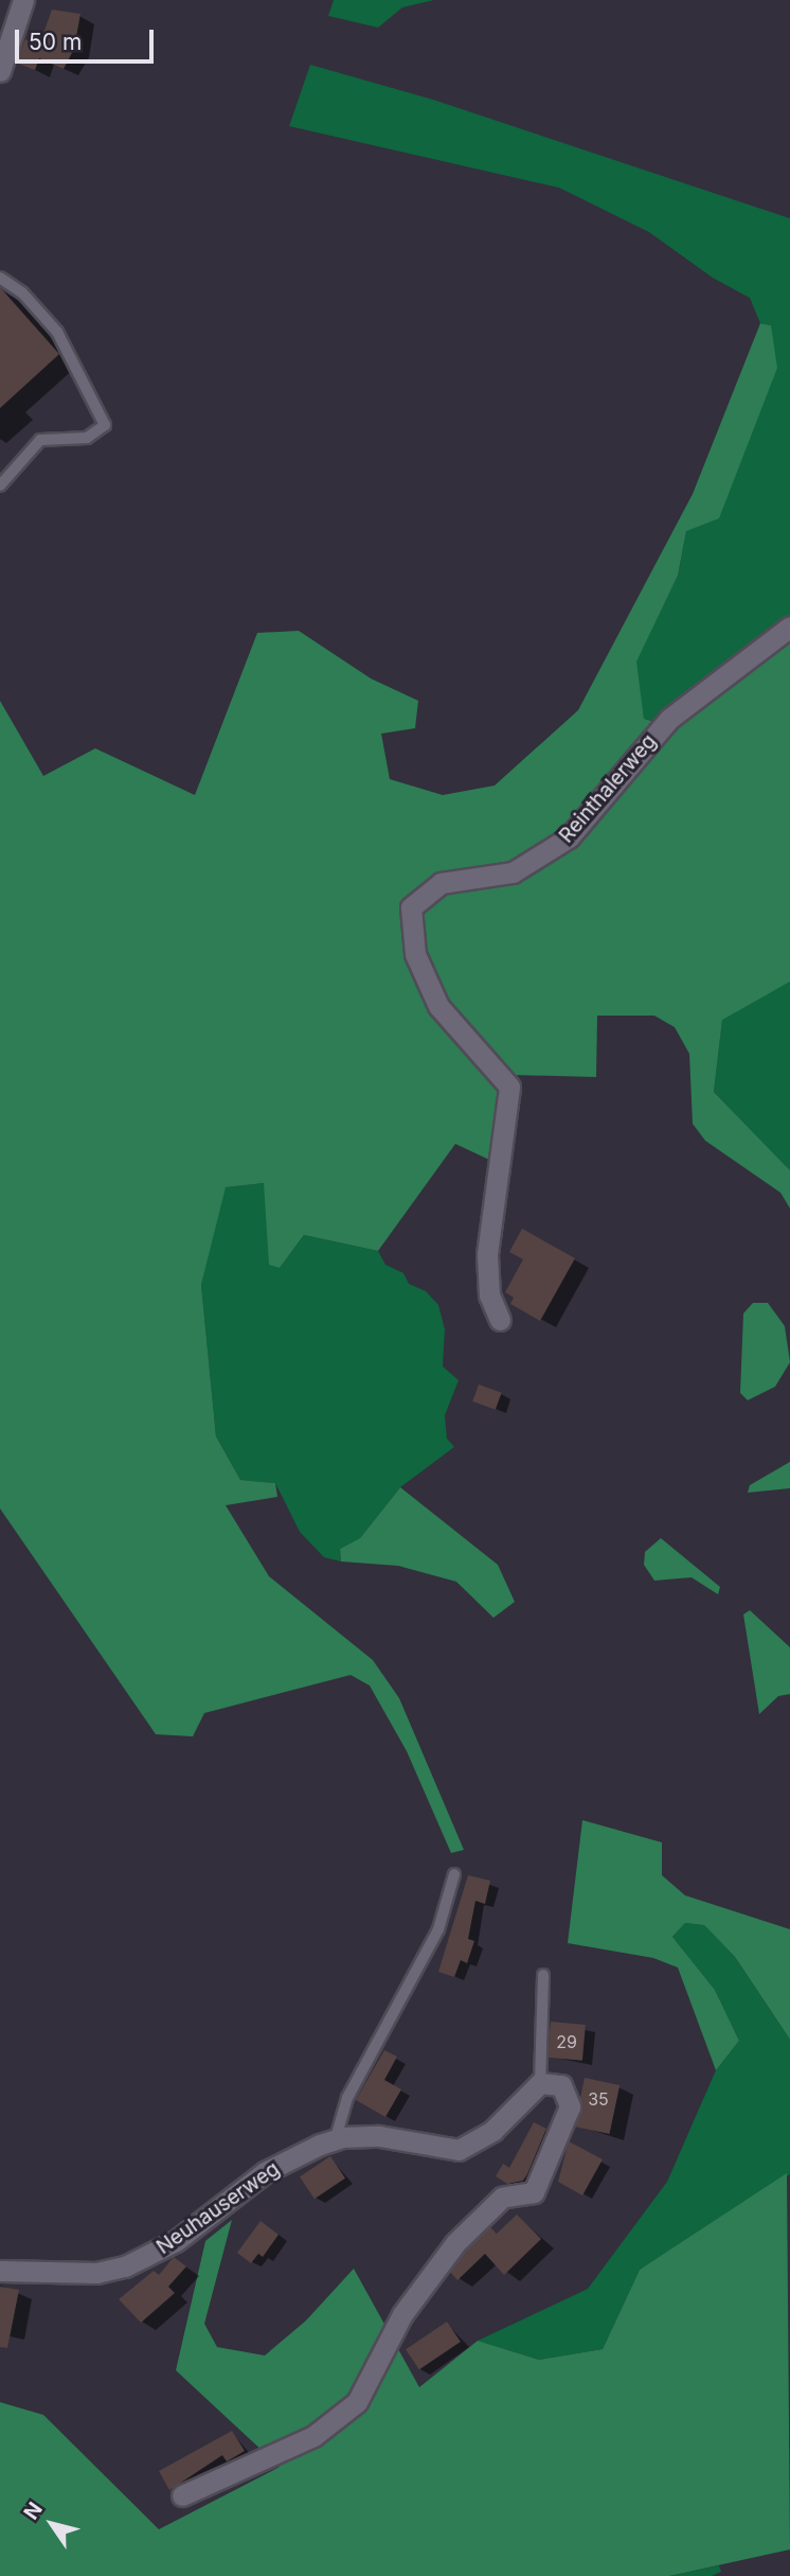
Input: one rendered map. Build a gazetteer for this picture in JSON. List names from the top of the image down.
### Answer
{
  "streets": {
    "street": ["Reinthalerweg", "Neuhauserweg"]
  },
  "house_numbers": ["29", "35"],
  "scale_bar": "50 m",
  "north": "top left"
}
